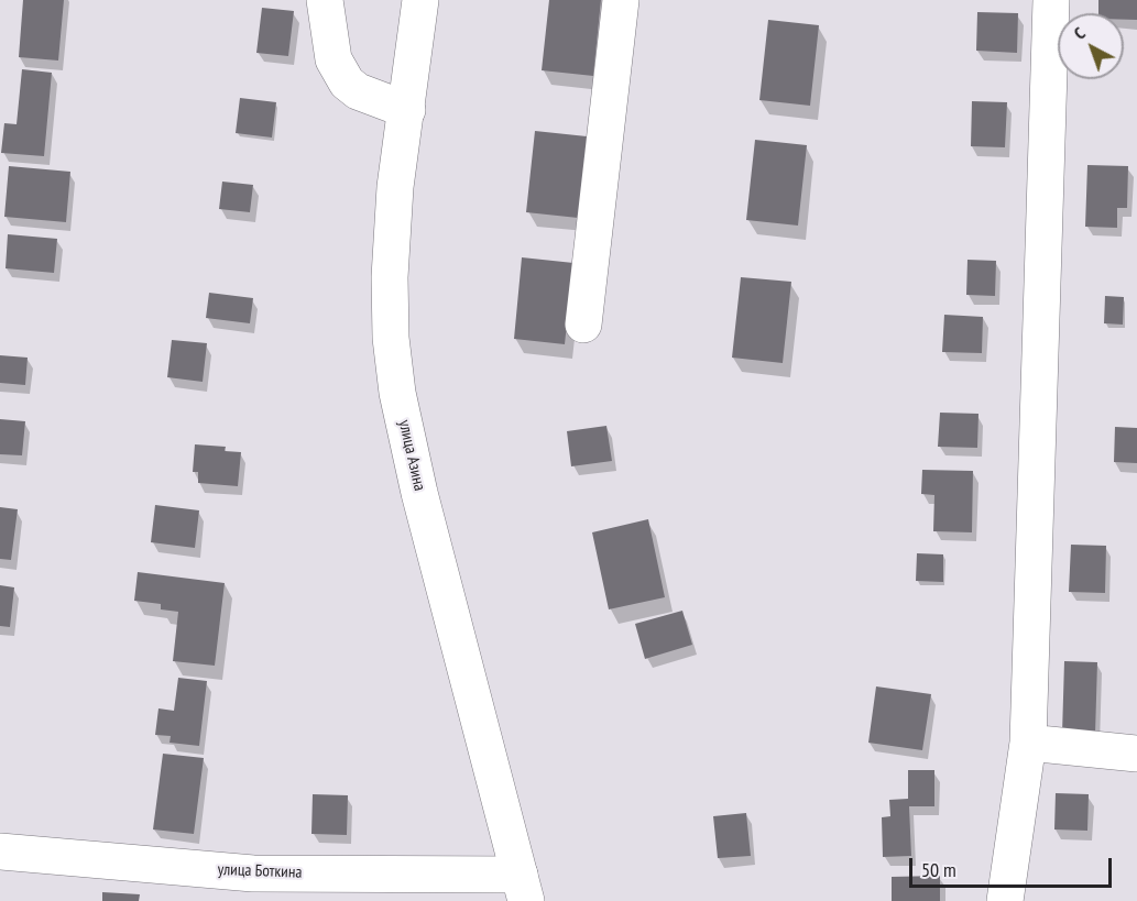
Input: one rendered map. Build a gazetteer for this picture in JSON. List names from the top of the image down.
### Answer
{
  "streets": {
    "street": ["улица Азина", "улица Боткина"]
  },
  "crossings": [
    ["улица Азина", "улица Боткина"]
  ],
  "scale_bar": "50 m",
  "north": "top left"
}
